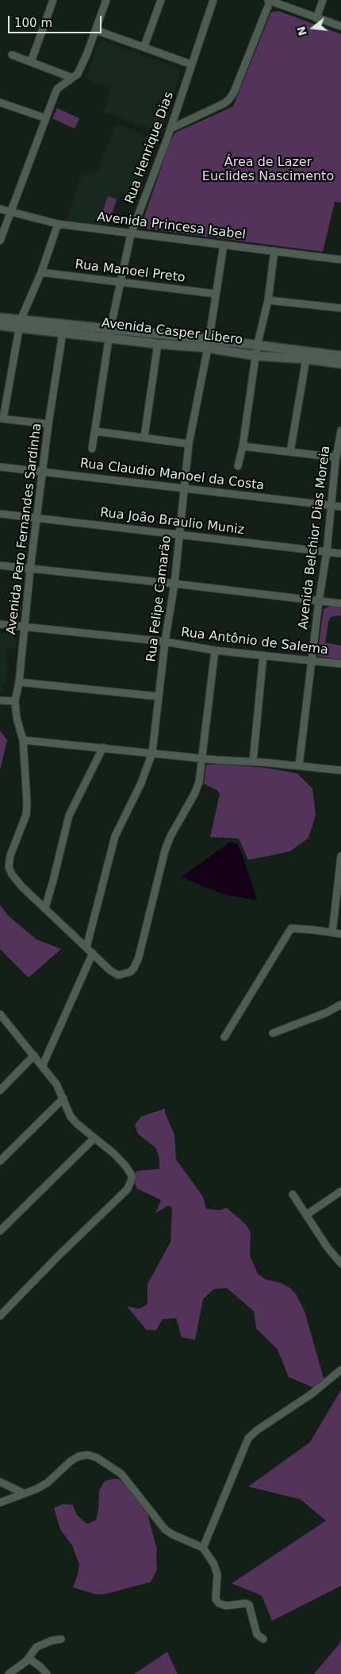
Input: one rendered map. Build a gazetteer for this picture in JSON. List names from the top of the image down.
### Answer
{
  "streets": {
    "street": [
      "Rua Henrique Dias",
      "Avenida Princesa Isabel",
      "Rua Manoel Preto",
      "Avenida Casper Libero",
      "Rua Claudio Manoel da Costa",
      "Rua João Braulio Muniz",
      "Avenida Pero Fernandes Sardinha",
      "Avenida Belchior Dias Moreia",
      "Rua Felipe Camarão",
      "Rua Antônio de Salema"
    ]
  },
  "crossings": [
    ["Rua Henrique Dias", "Avenida Princesa Isabel"],
    ["Rua Henrique Dias", "Rua Manoel Preto"],
    ["Rua Henrique Dias", "Avenida Casper Libero"],
    ["Avenida Princesa Isabel", "Rua Felipe Camarão"],
    ["Rua Manoel Preto", "Rua Felipe Camarão"],
    ["Avenida Casper Libero", "Avenida Pero Fernandes Sardinha"],
    ["Avenida Casper Libero", "Rua Felipe Camarão"],
    ["Rua Claudio Manoel da Costa", "Avenida Pero Fernandes Sardinha"],
    ["Rua Claudio Manoel da Costa", "Avenida Belchior Dias Moreia"],
    ["Rua Claudio Manoel da Costa", "Rua Felipe Camarão"],
    ["Rua João Braulio Muniz", "Avenida Pero Fernandes Sardinha"],
    ["Rua João Braulio Muniz", "Avenida Belchior Dias Moreia"],
    ["Rua João Braulio Muniz", "Rua Felipe Camarão"],
    ["Avenida Pero Fernandes Sardinha", "Rua Antônio de Salema"],
    ["Avenida Belchior Dias Moreia", "Rua Antônio de Salema"],
    ["Rua Felipe Camarão", "Rua Antônio de Salema"]
  ],
  "parks": ["Área de Lazer Euclides Nascimento"],
  "scale_bar": "100 m",
  "north": "left"
}
